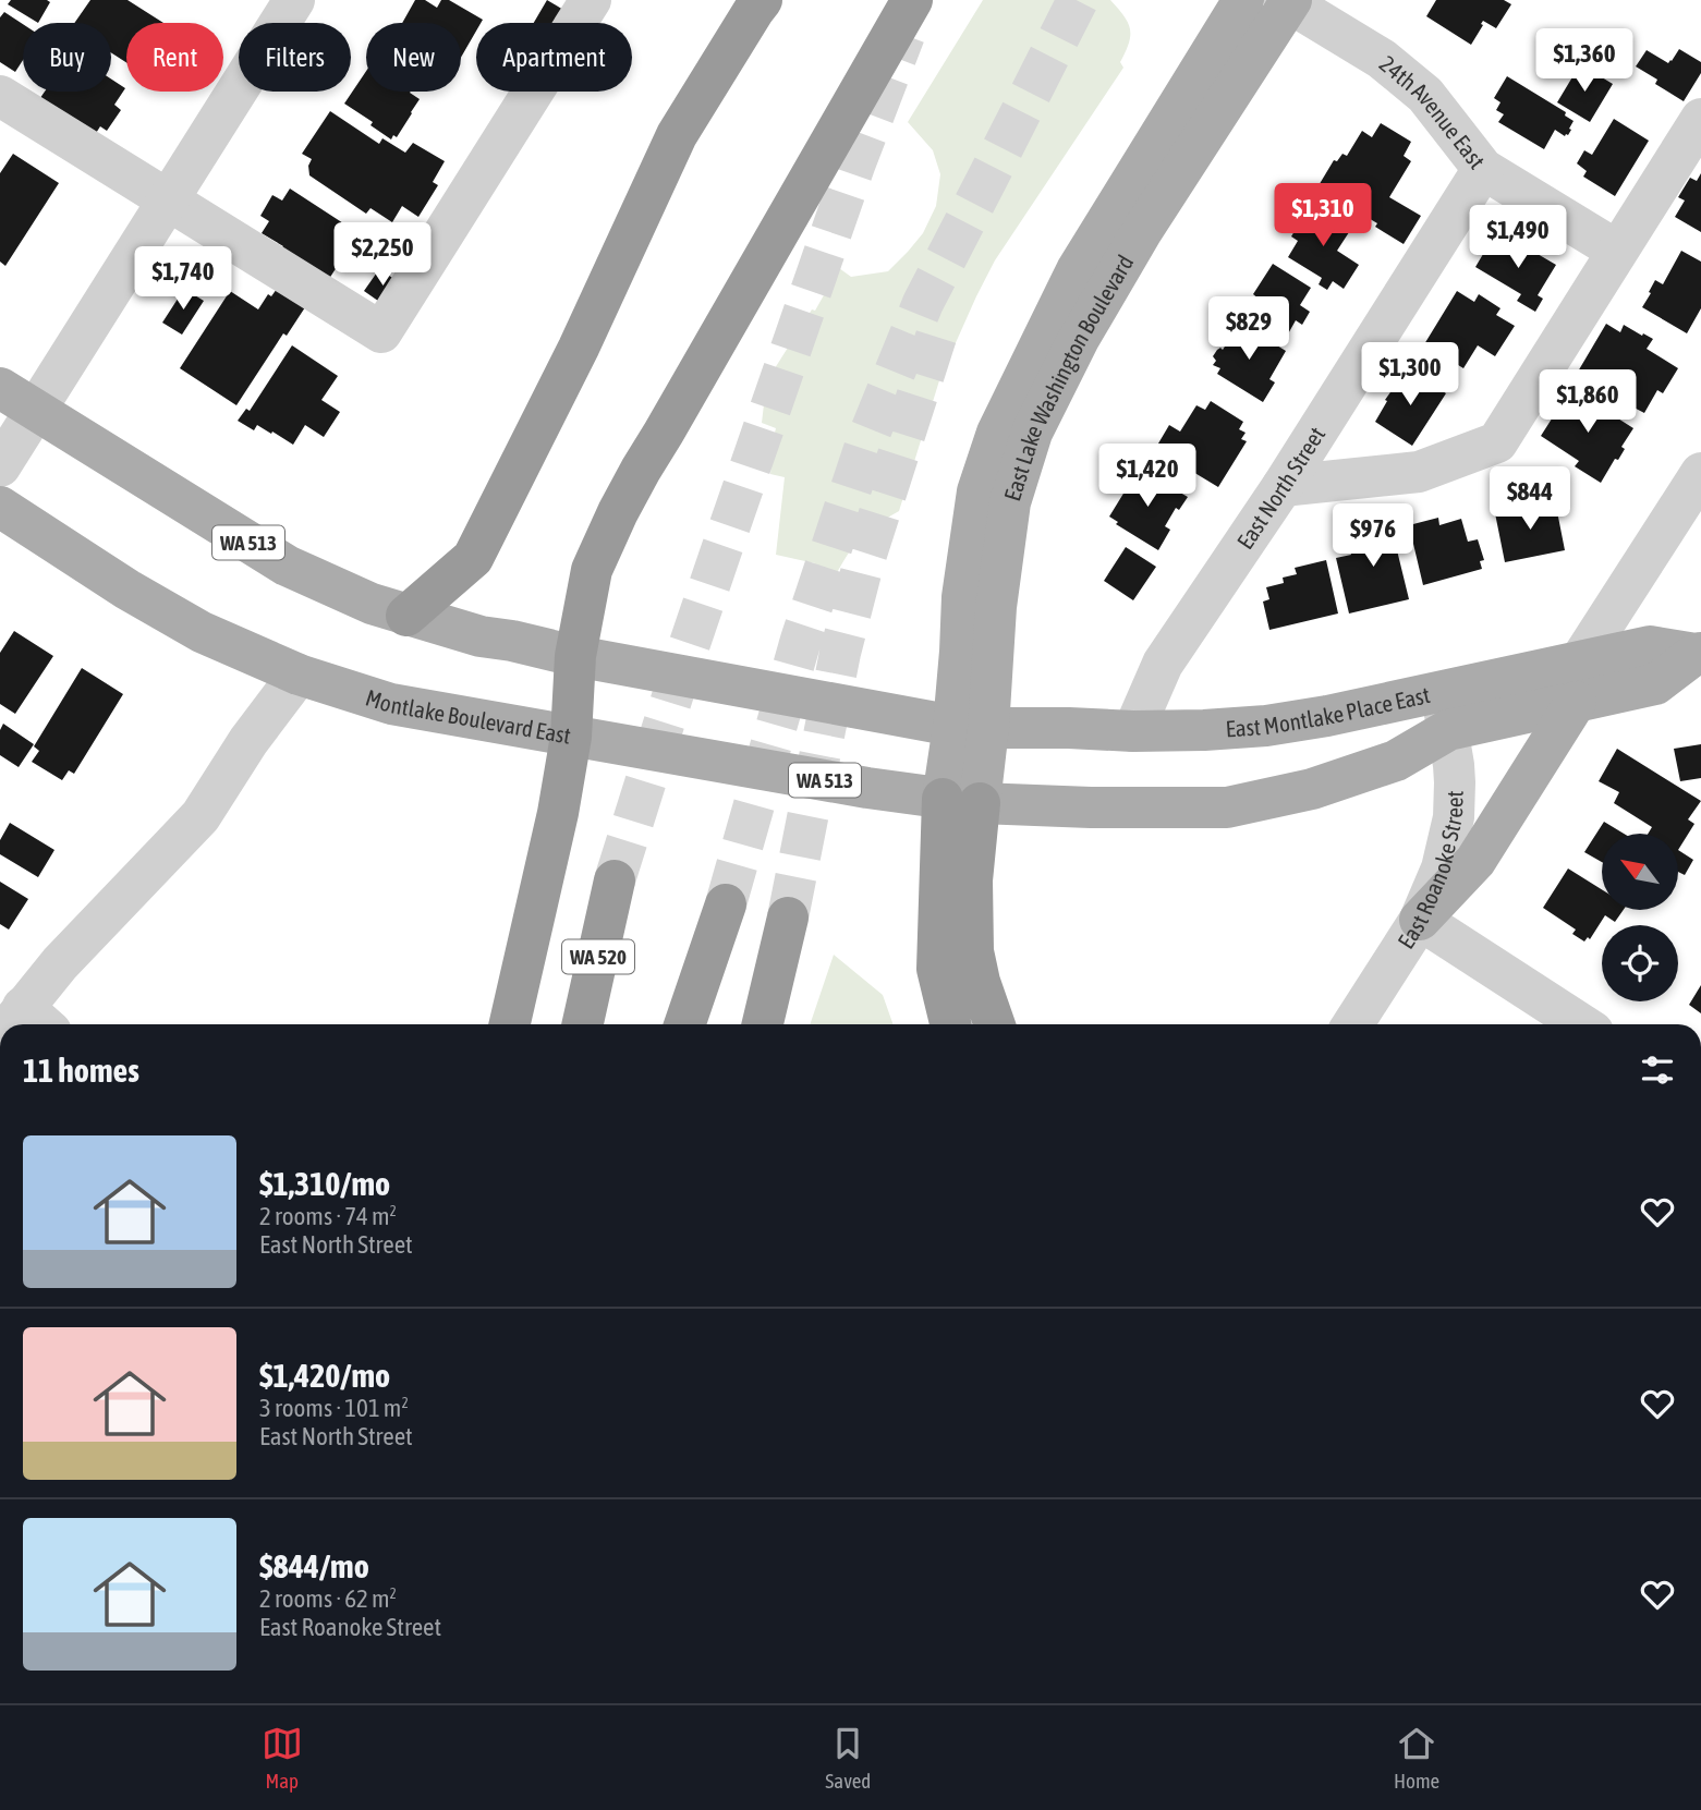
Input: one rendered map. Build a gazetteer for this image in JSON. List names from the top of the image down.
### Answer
{
  "streets": {
    "highway": ["WA 520"],
    "main road": [
      "East Lake Washington Boulevard",
      "WA 513",
      "East Montlake Place East",
      "Montlake Boulevard East"
    ],
    "street": ["24th Avenue East", "East North Street", "East Roanoke Street"]
  },
  "crossings": [
    ["24th Avenue East", "East Lake Washington Boulevard"],
    ["24th Avenue East", "East North Street"],
    ["East Lake Washington Boulevard", "WA 513"],
    ["East Lake Washington Boulevard", "East Montlake Place East"],
    ["East Lake Washington Boulevard", "Montlake Boulevard East"],
    ["East North Street", "East Montlake Place East"],
    ["WA 513", "East Montlake Place East"],
    ["East Montlake Place East", "Montlake Boulevard East"],
    ["East Montlake Place East", "East Roanoke Street"]
  ],
  "north": "top left",
  "page": {
    "chip": [
      "Buy",
      "Rent",
      "Filters",
      "New",
      "Apartment"
    ],
    "price": [
      "$1,360",
      "$1,310",
      "$1,490",
      "$2,250",
      "$1,740",
      "$829",
      "$1,300",
      "$1,860",
      "$1,420",
      "$844",
      "$976"
    ],
    "heading": "11 homes",
    "list": [
      {
        "name": "$1,310/mo",
        "note": "2 rooms · 74 m² · East North Street"
      },
      {
        "name": "$1,420/mo",
        "note": "3 rooms · 101 m² · East North Street"
      },
      {
        "name": "$844/mo",
        "note": "2 rooms · 62 m² · East Roanoke Street"
      }
    ],
    "tabs": ["Map", "Saved", "Home"]
  }
}
